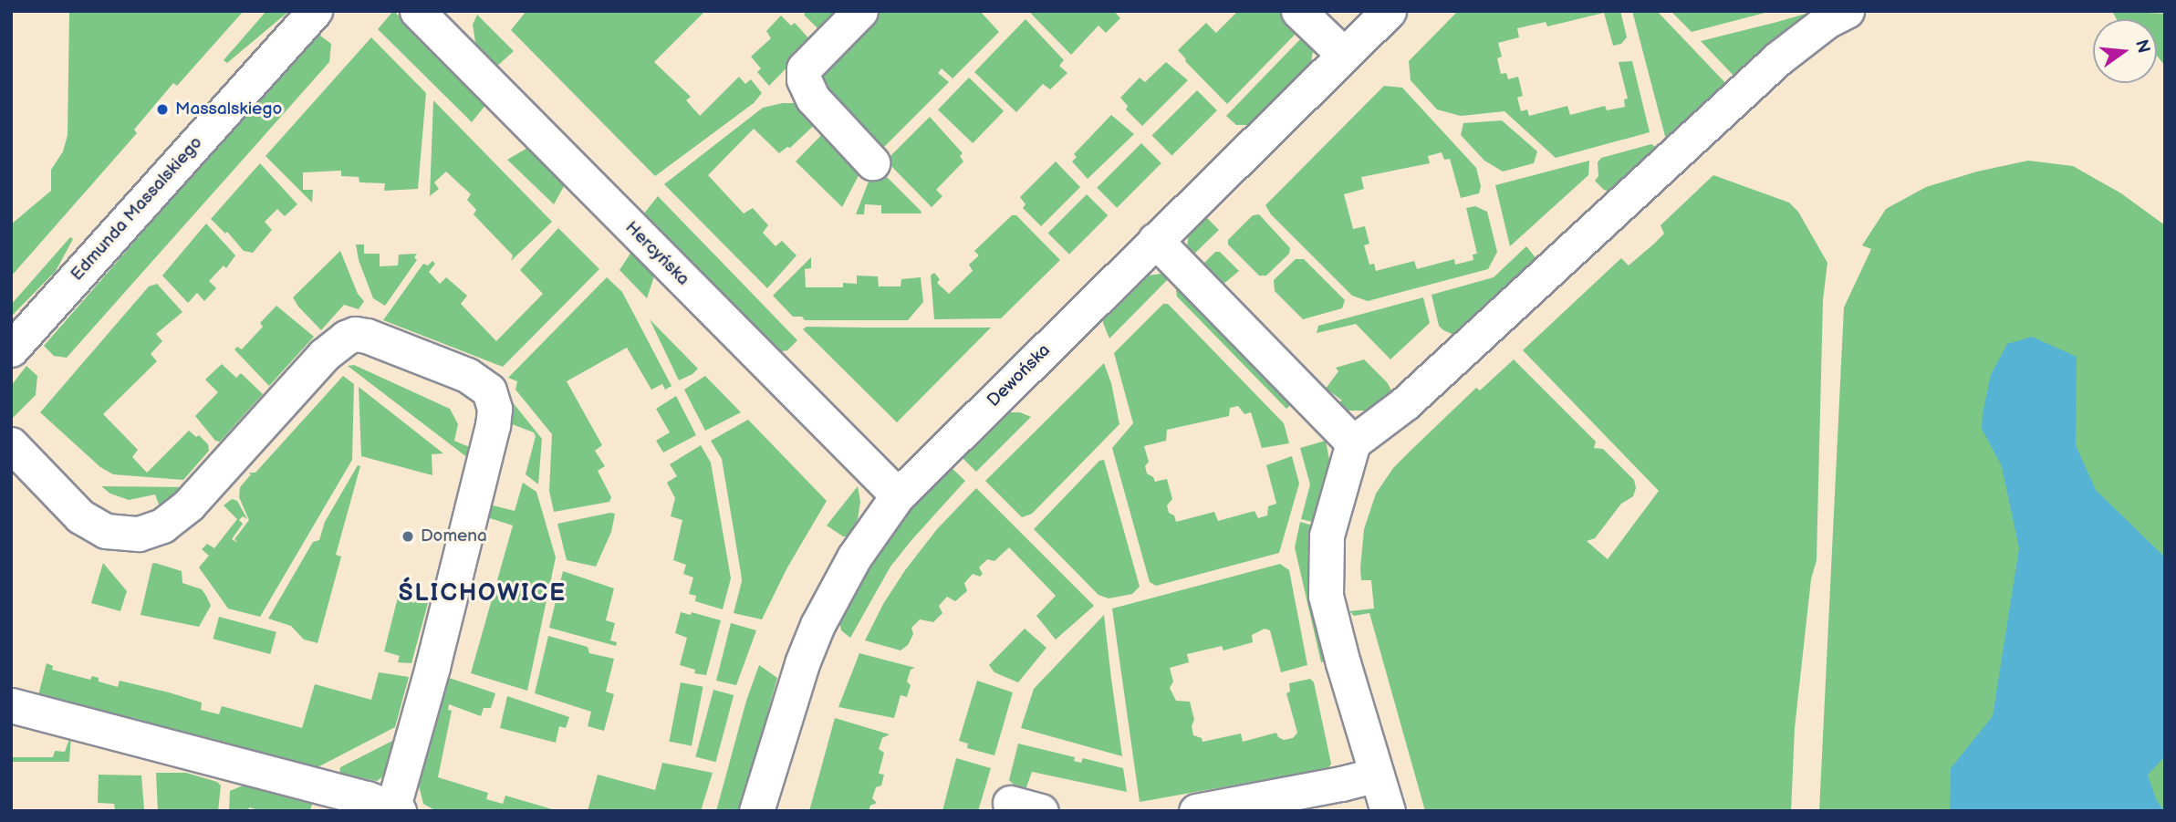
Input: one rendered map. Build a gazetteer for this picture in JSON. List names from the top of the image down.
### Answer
{
  "streets": {
    "street": ["Edmunda Massalskiego", "Hercyńska", "Dewońska"]
  },
  "crossings": [
    ["Hercyńska", "Dewońska"]
  ],
  "districts": ["ŚLICHOWICE"],
  "places": ["Massalskiego", "Domena"],
  "north": "right"
}
